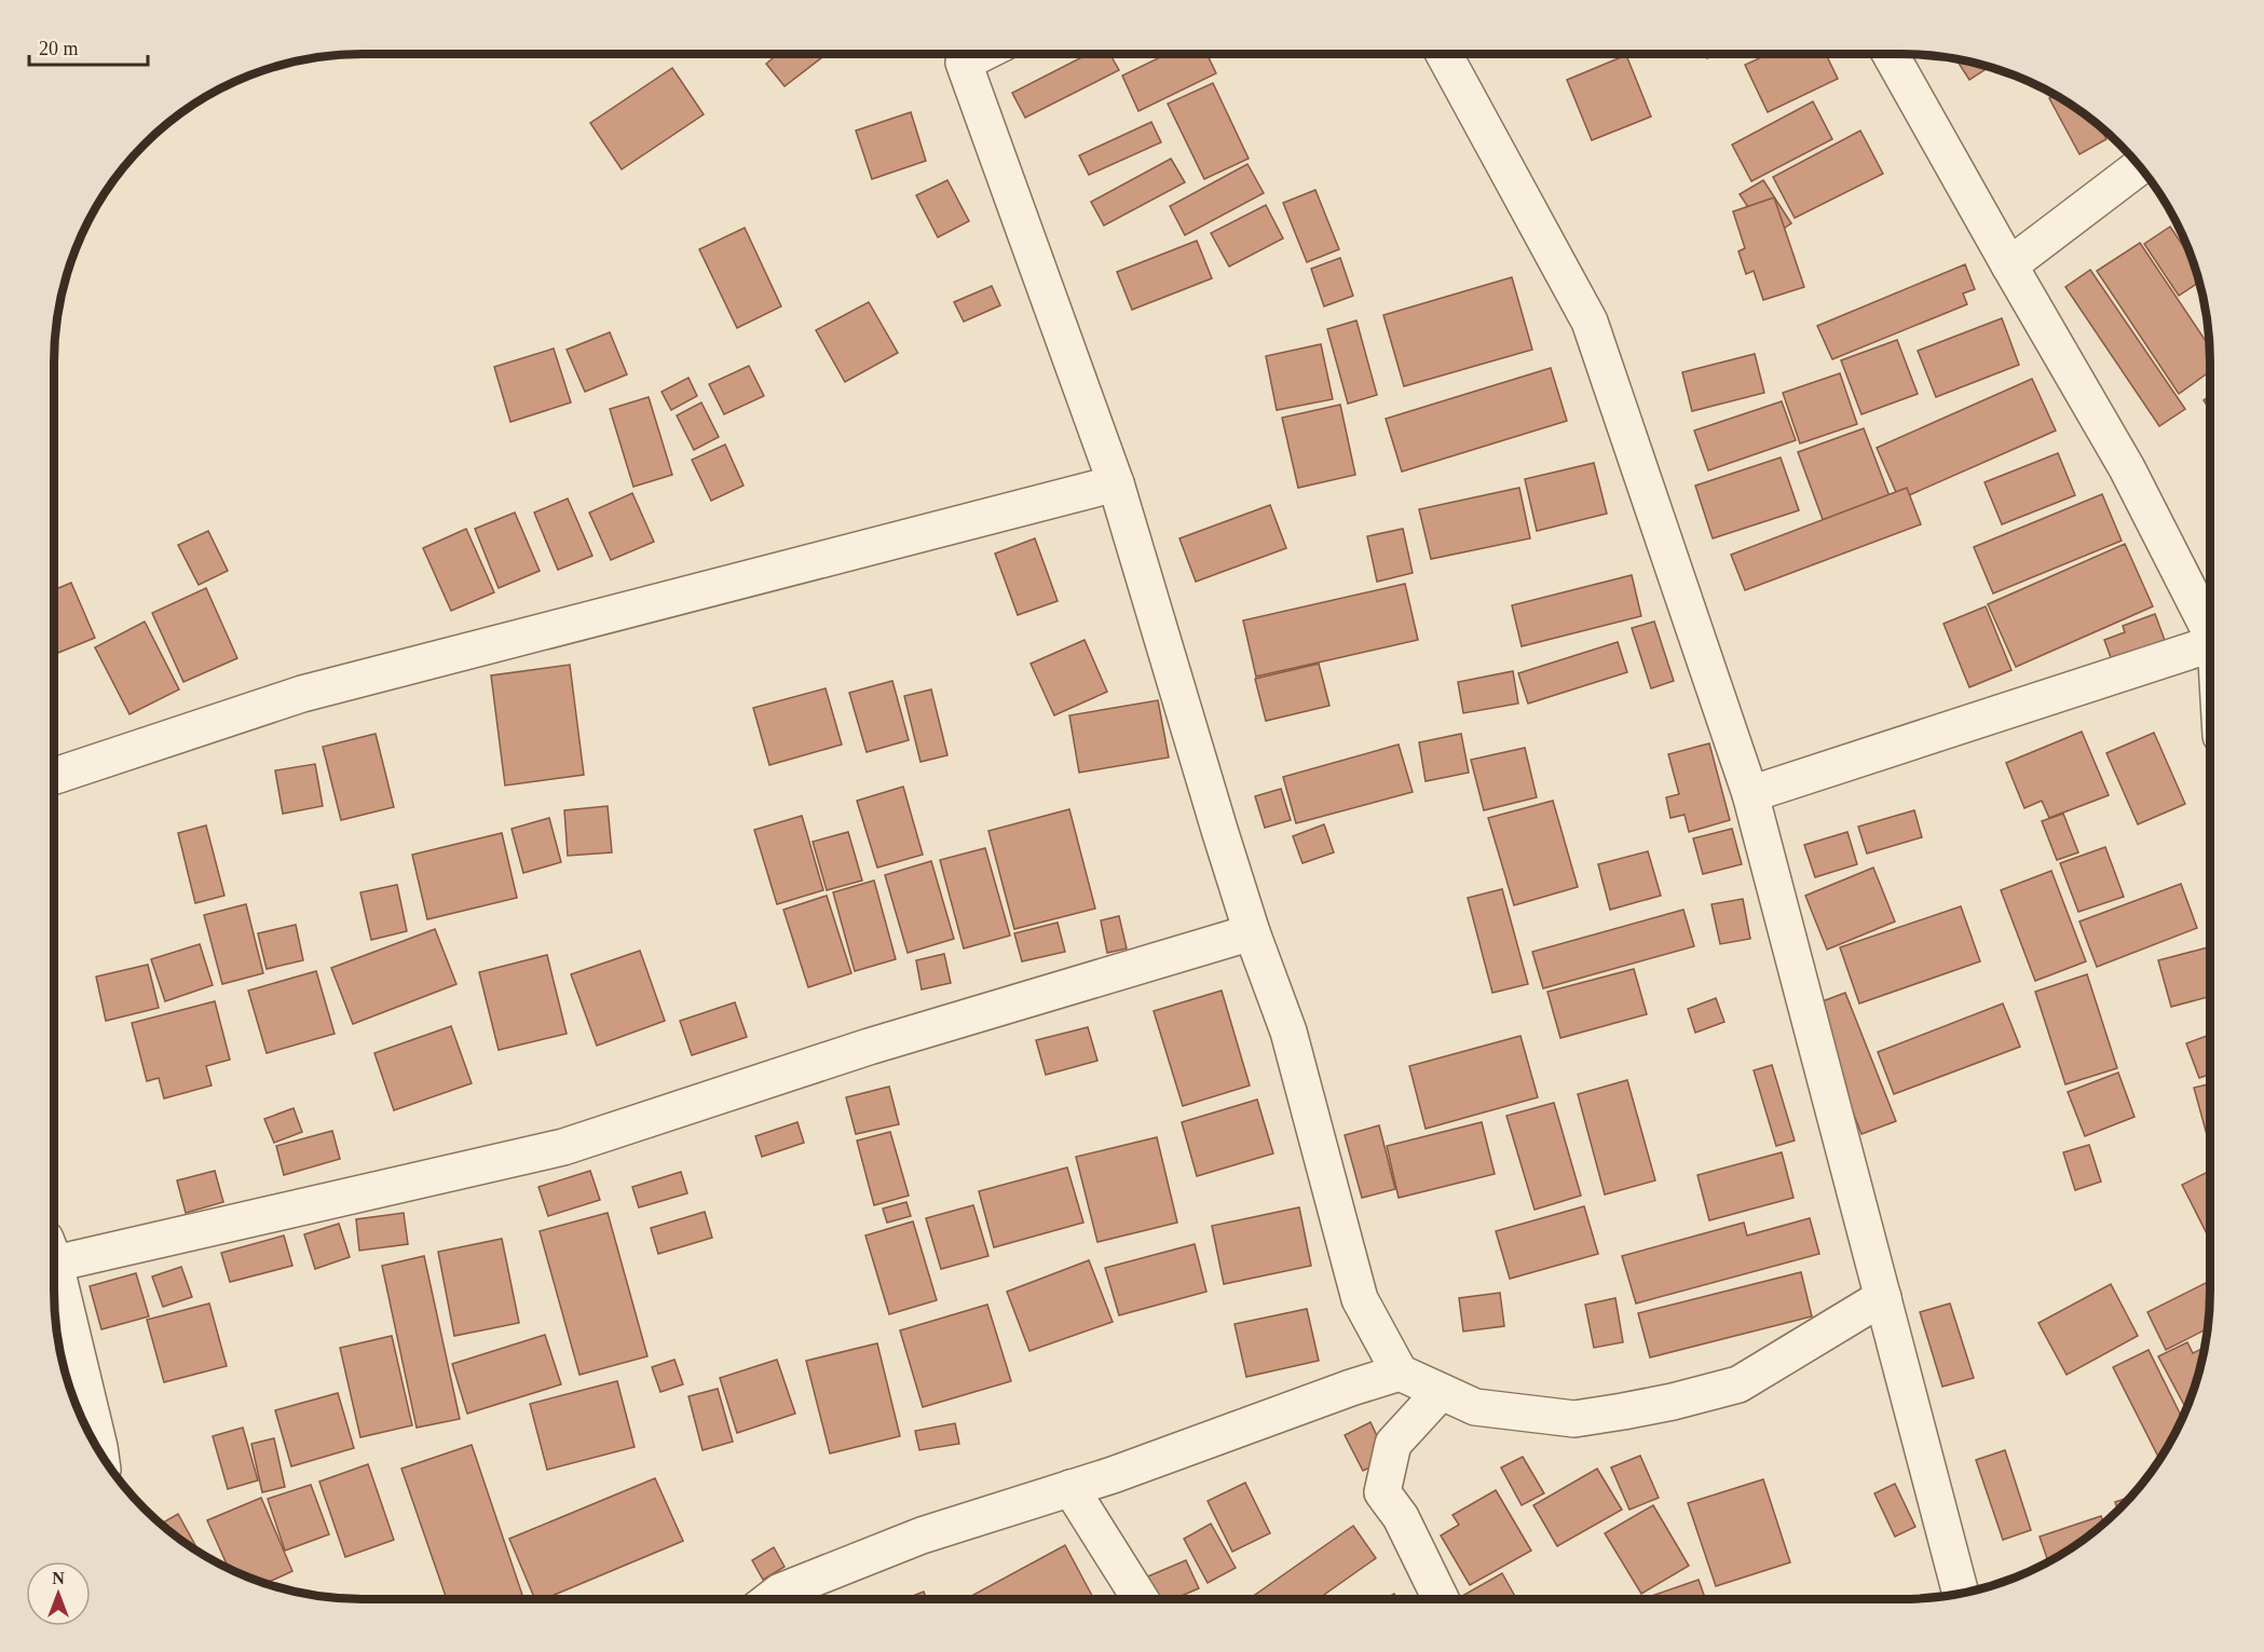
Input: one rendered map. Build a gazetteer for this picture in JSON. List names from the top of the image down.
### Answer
{
  "scale_bar": "20 m",
  "north": "top"
}
